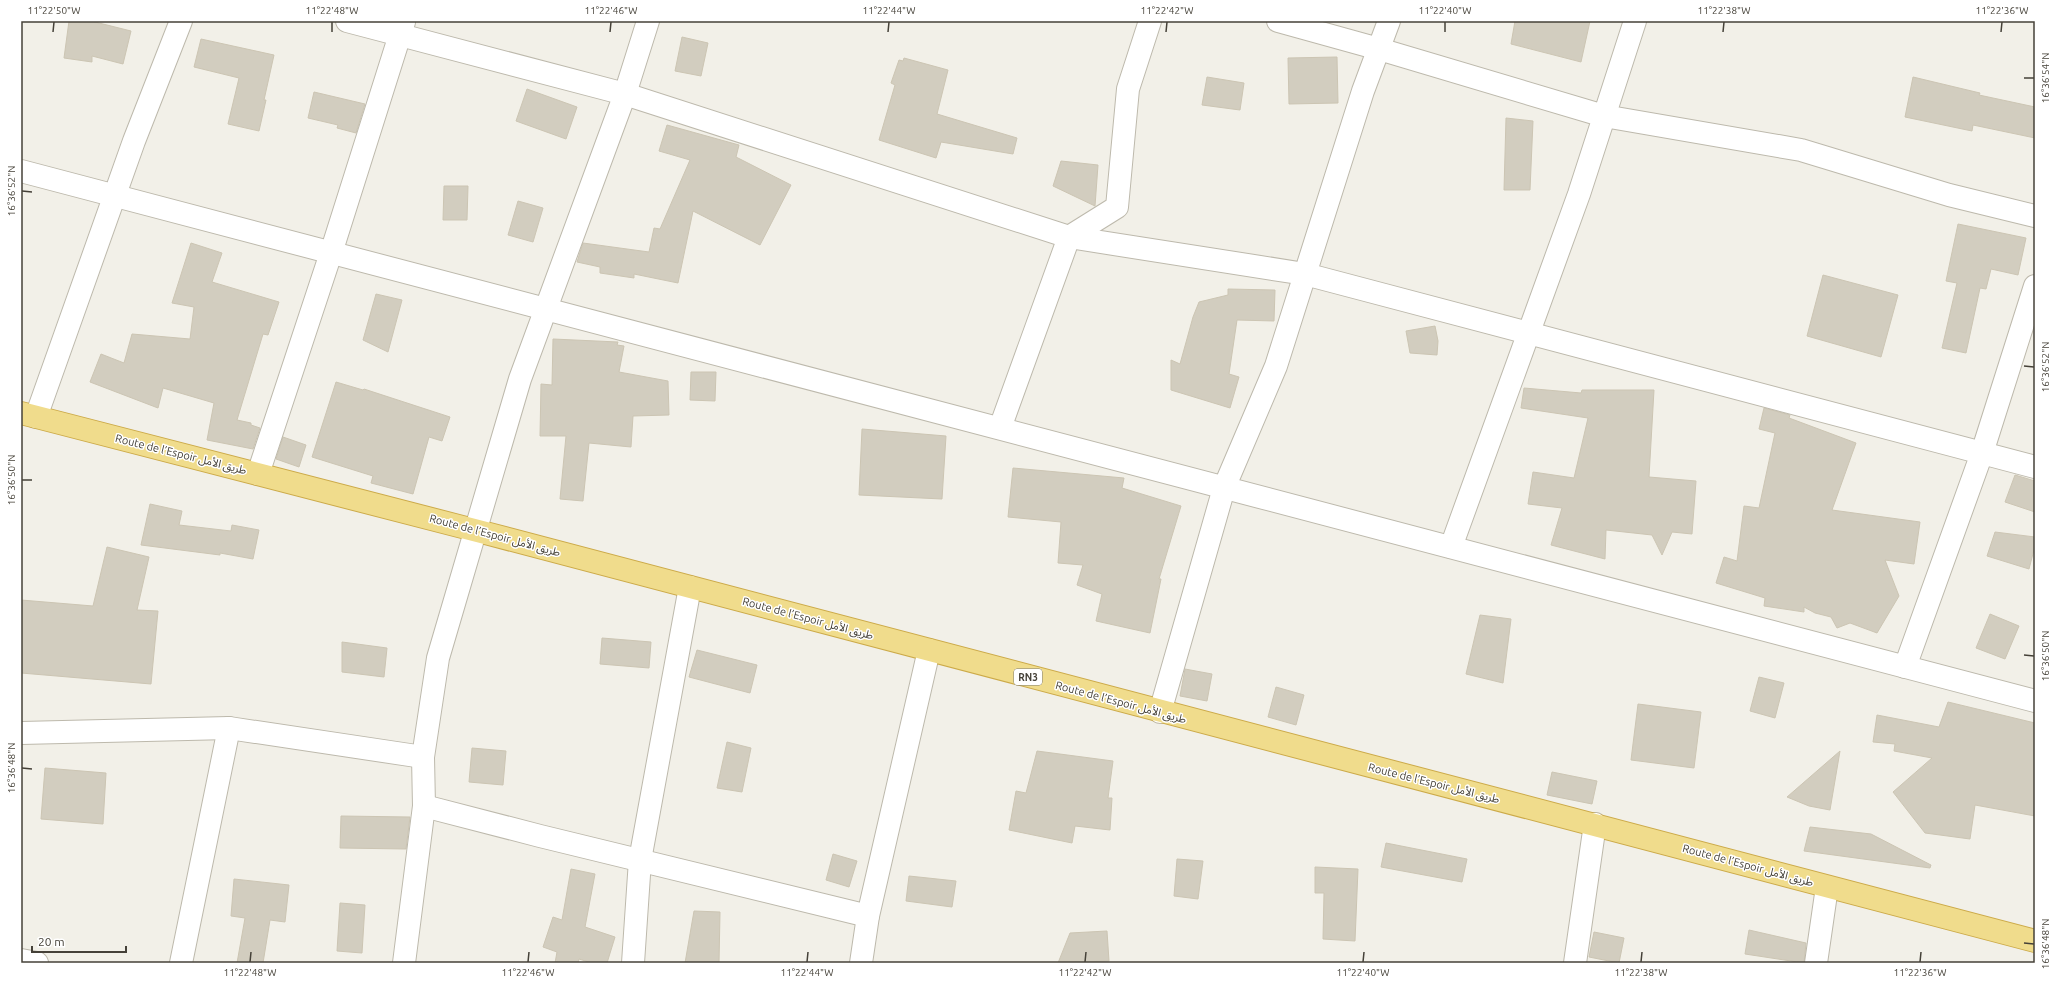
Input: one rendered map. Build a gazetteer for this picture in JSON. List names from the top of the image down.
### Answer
{
  "streets": {
    "highway": ["Route de l’Espoir طريق الأمل", "RN3"]
  },
  "scale_bar": "20 m",
  "coordinates": [
    "11°22'50\"W",
    "11°22'48\"W",
    "11°22'46\"W",
    "11°22'44\"W",
    "11°22'42\"W",
    "11°22'40\"W",
    "11°22'38\"W",
    "11°22'36\"W",
    "16°36'54\"N",
    "16°36'52\"N",
    "16°36'50\"N",
    "16°36'48\"N"
  ]
}
